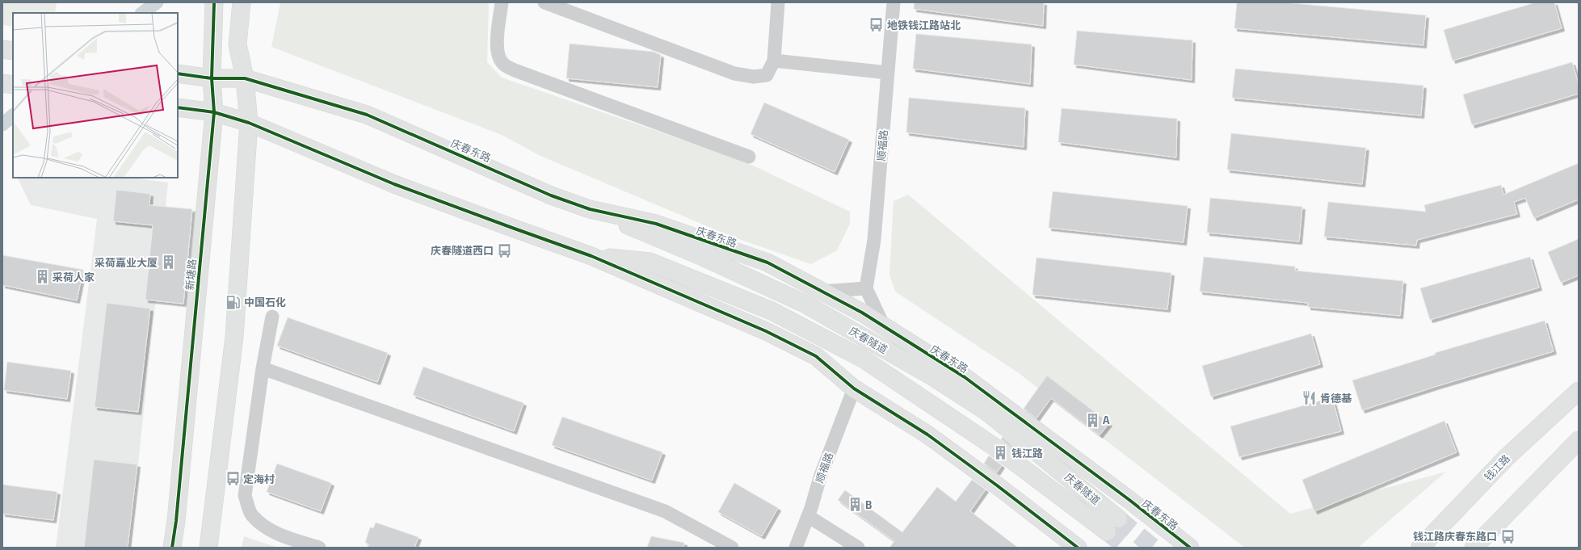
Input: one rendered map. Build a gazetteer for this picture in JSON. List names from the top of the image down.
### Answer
{
  "streets": {
    "main road": [
      "庆春东路",
      "新塘路",
      "庆春隧道",
      "钱江路"
    ],
    "street": ["顺福路"]
  },
  "crossings": [
    ["庆春东路", "新塘路"],
    ["庆春东路", "庆春隧道"]
  ],
  "places": {
    "bus stop": [
      "地铁钱江路站北",
      "庆春隧道西口",
      "定海村",
      "钱江路庆春东路口"
    ],
    "building": [
      "采荷嘉业大厦",
      "采荷人家",
      "A",
      "钱江路",
      "B"
    ],
    "fuel station": ["中国石化"],
    "restaurant": ["肯德基"]
  }
}
